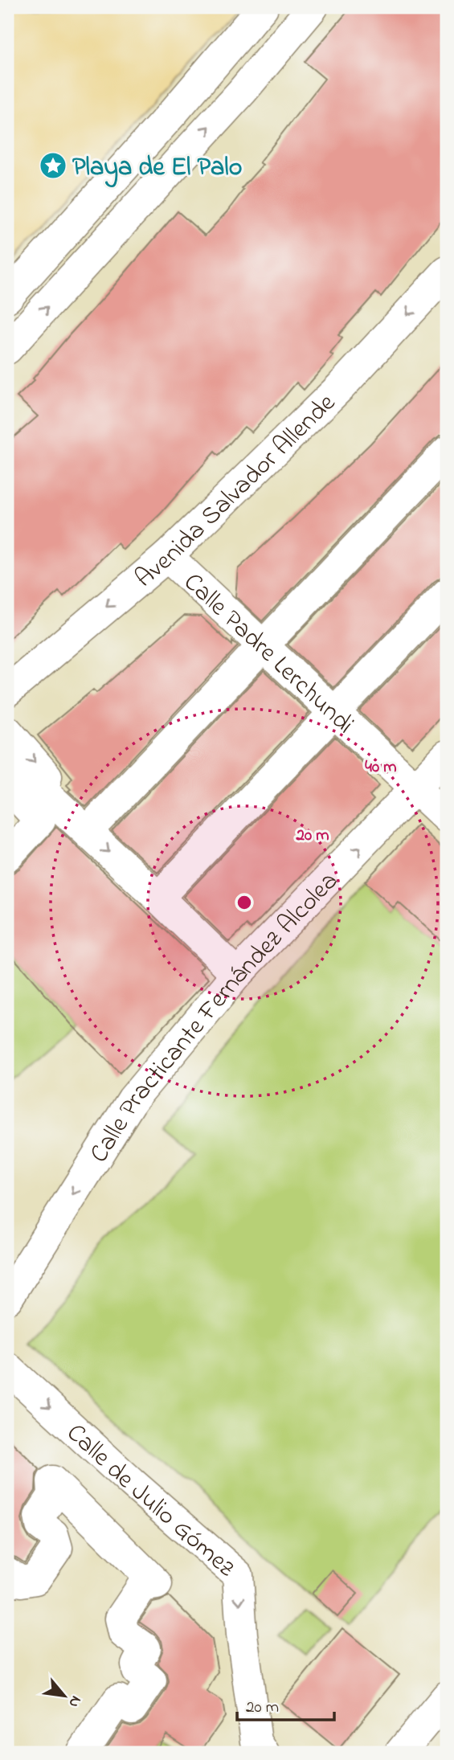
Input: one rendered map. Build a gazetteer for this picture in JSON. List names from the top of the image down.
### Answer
{
  "streets": {
    "street": [
      "Avenida Salvador Allende",
      "Calle Padre Lerchundi",
      "Calle Practicante Fernández Alcolea",
      "Calle de Julio Gómez"
    ]
  },
  "crossings": [
    ["Avenida Salvador Allende", "Calle Padre Lerchundi"],
    ["Calle Padre Lerchundi", "Calle Practicante Fernández Alcolea"]
  ],
  "one_way": ["Calle de Julio Gómez"],
  "places": {
    "place": ["Playa de El Palo"]
  },
  "scale_bar": "20 m",
  "north": "bottom right",
  "rings": ["40 m", "20 m"]
}
